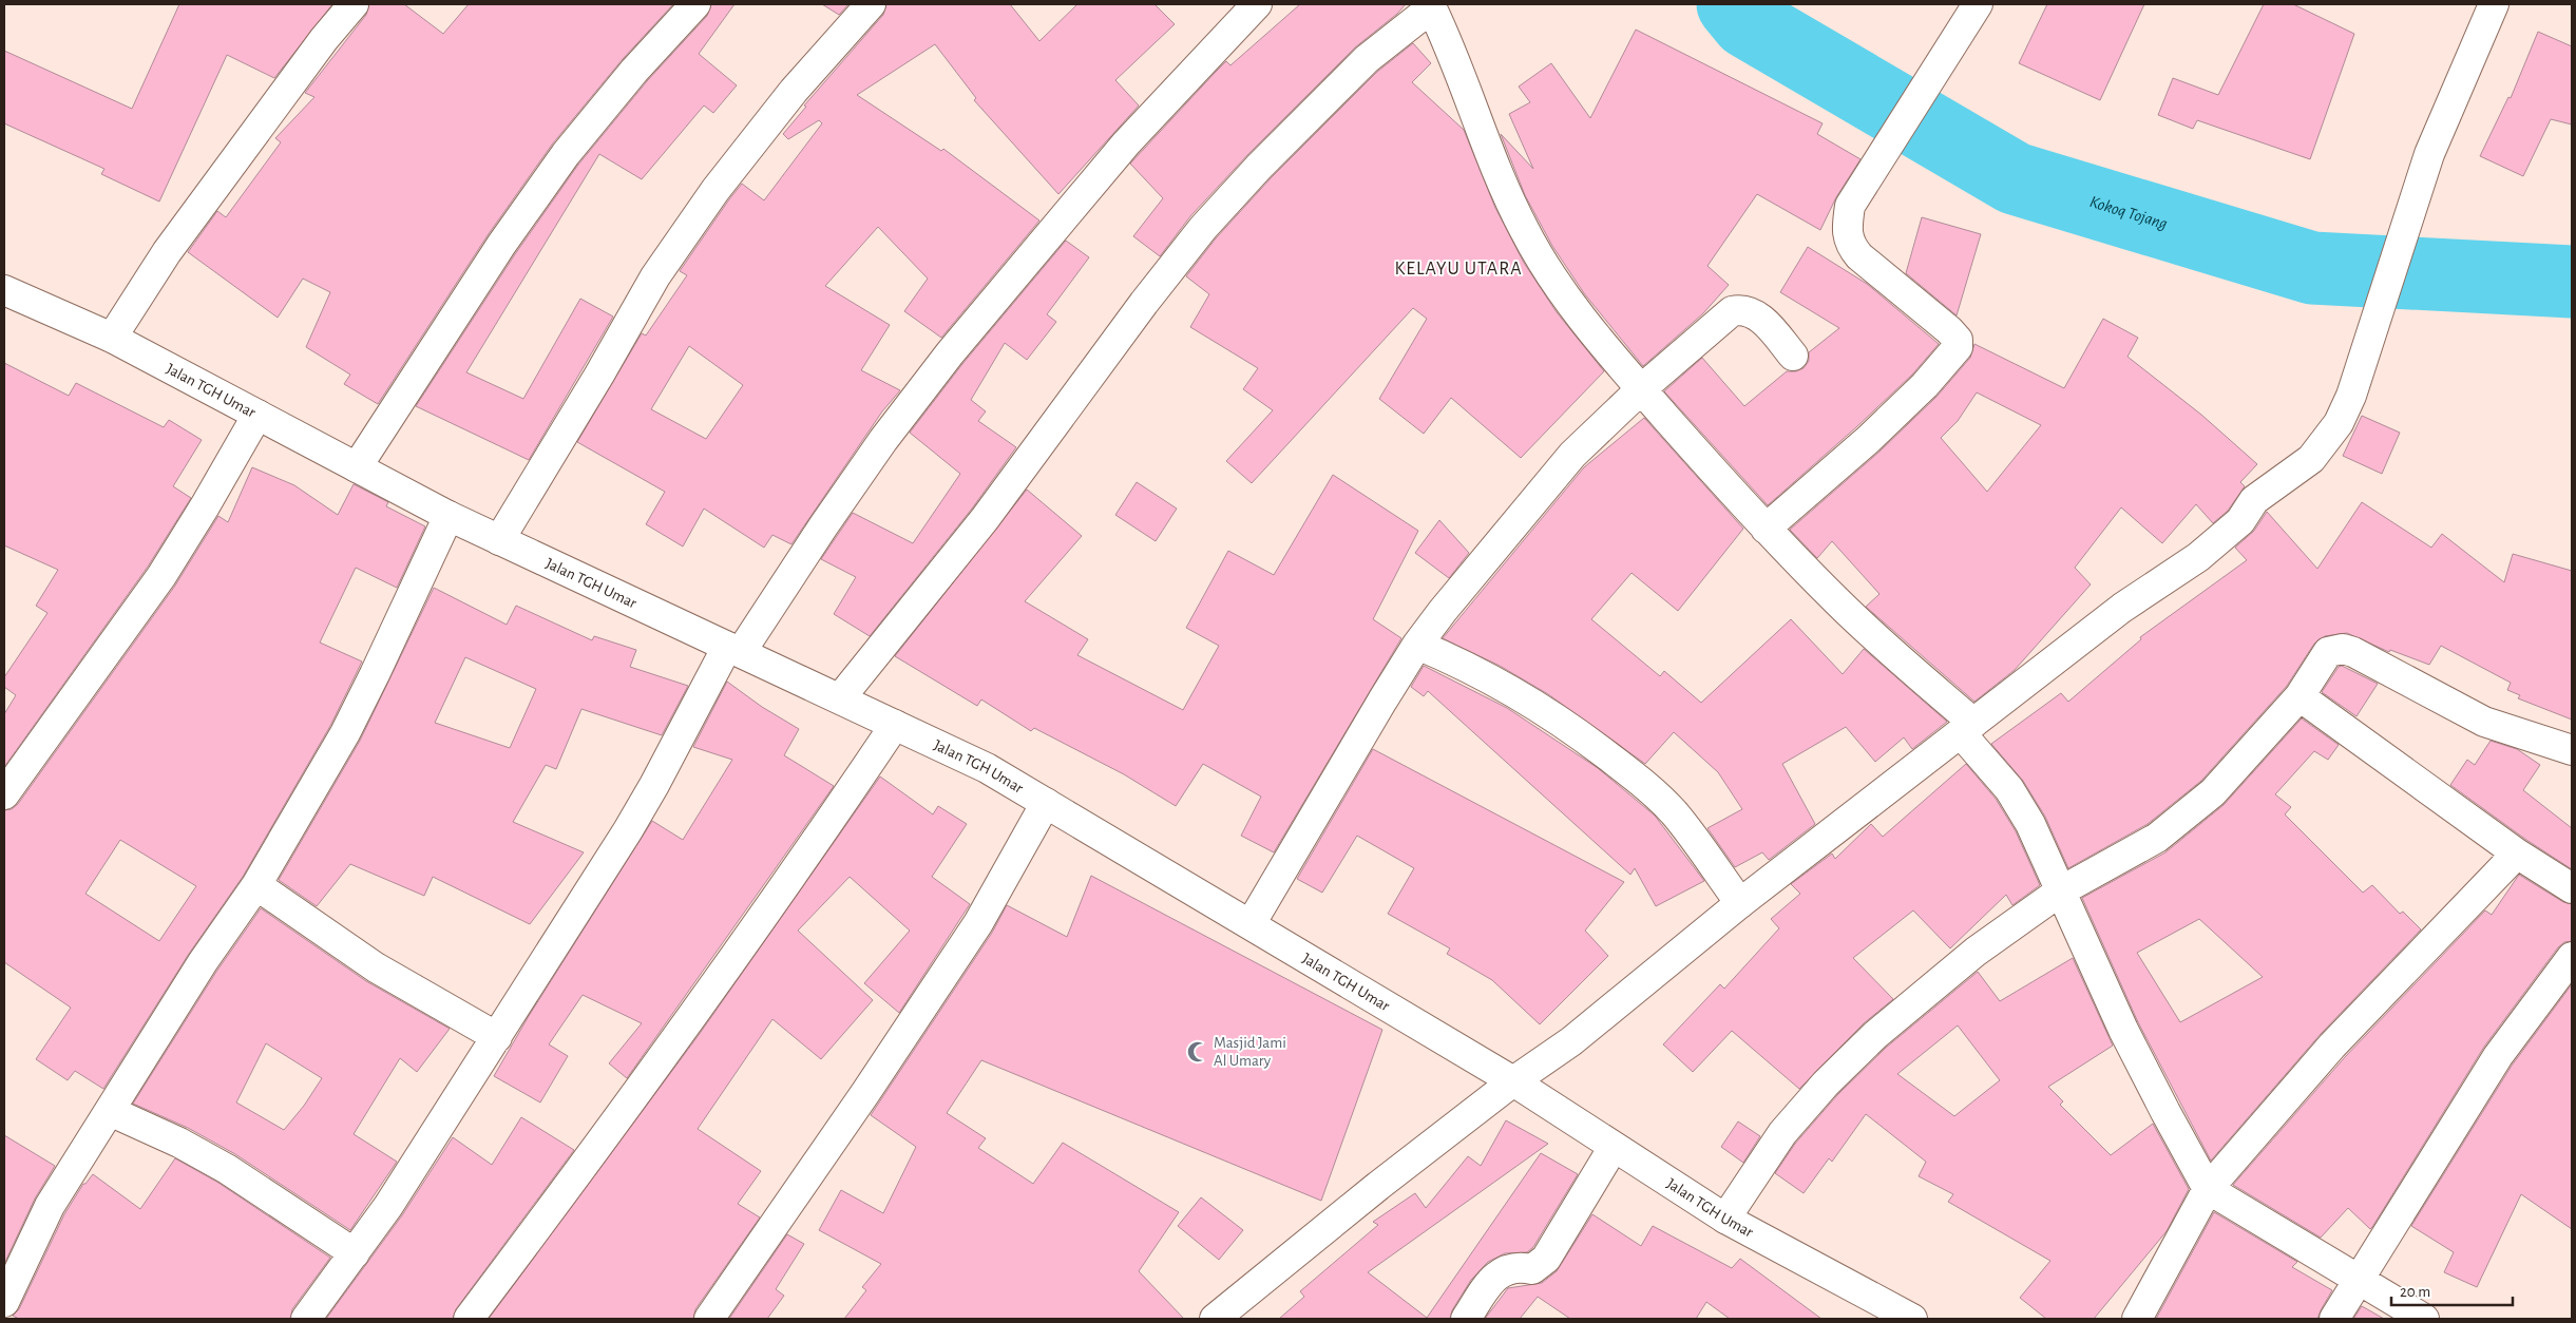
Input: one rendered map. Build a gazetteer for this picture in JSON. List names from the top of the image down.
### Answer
{
  "streets": {
    "street": ["Jalan TGH Umar"]
  },
  "districts": ["KELAYU UTARA"],
  "water": ["Kokoq Tojang"],
  "places": {
    "mosque": ["Masjid Jami Al Umary"]
  },
  "scale_bar": "20 m"
}
